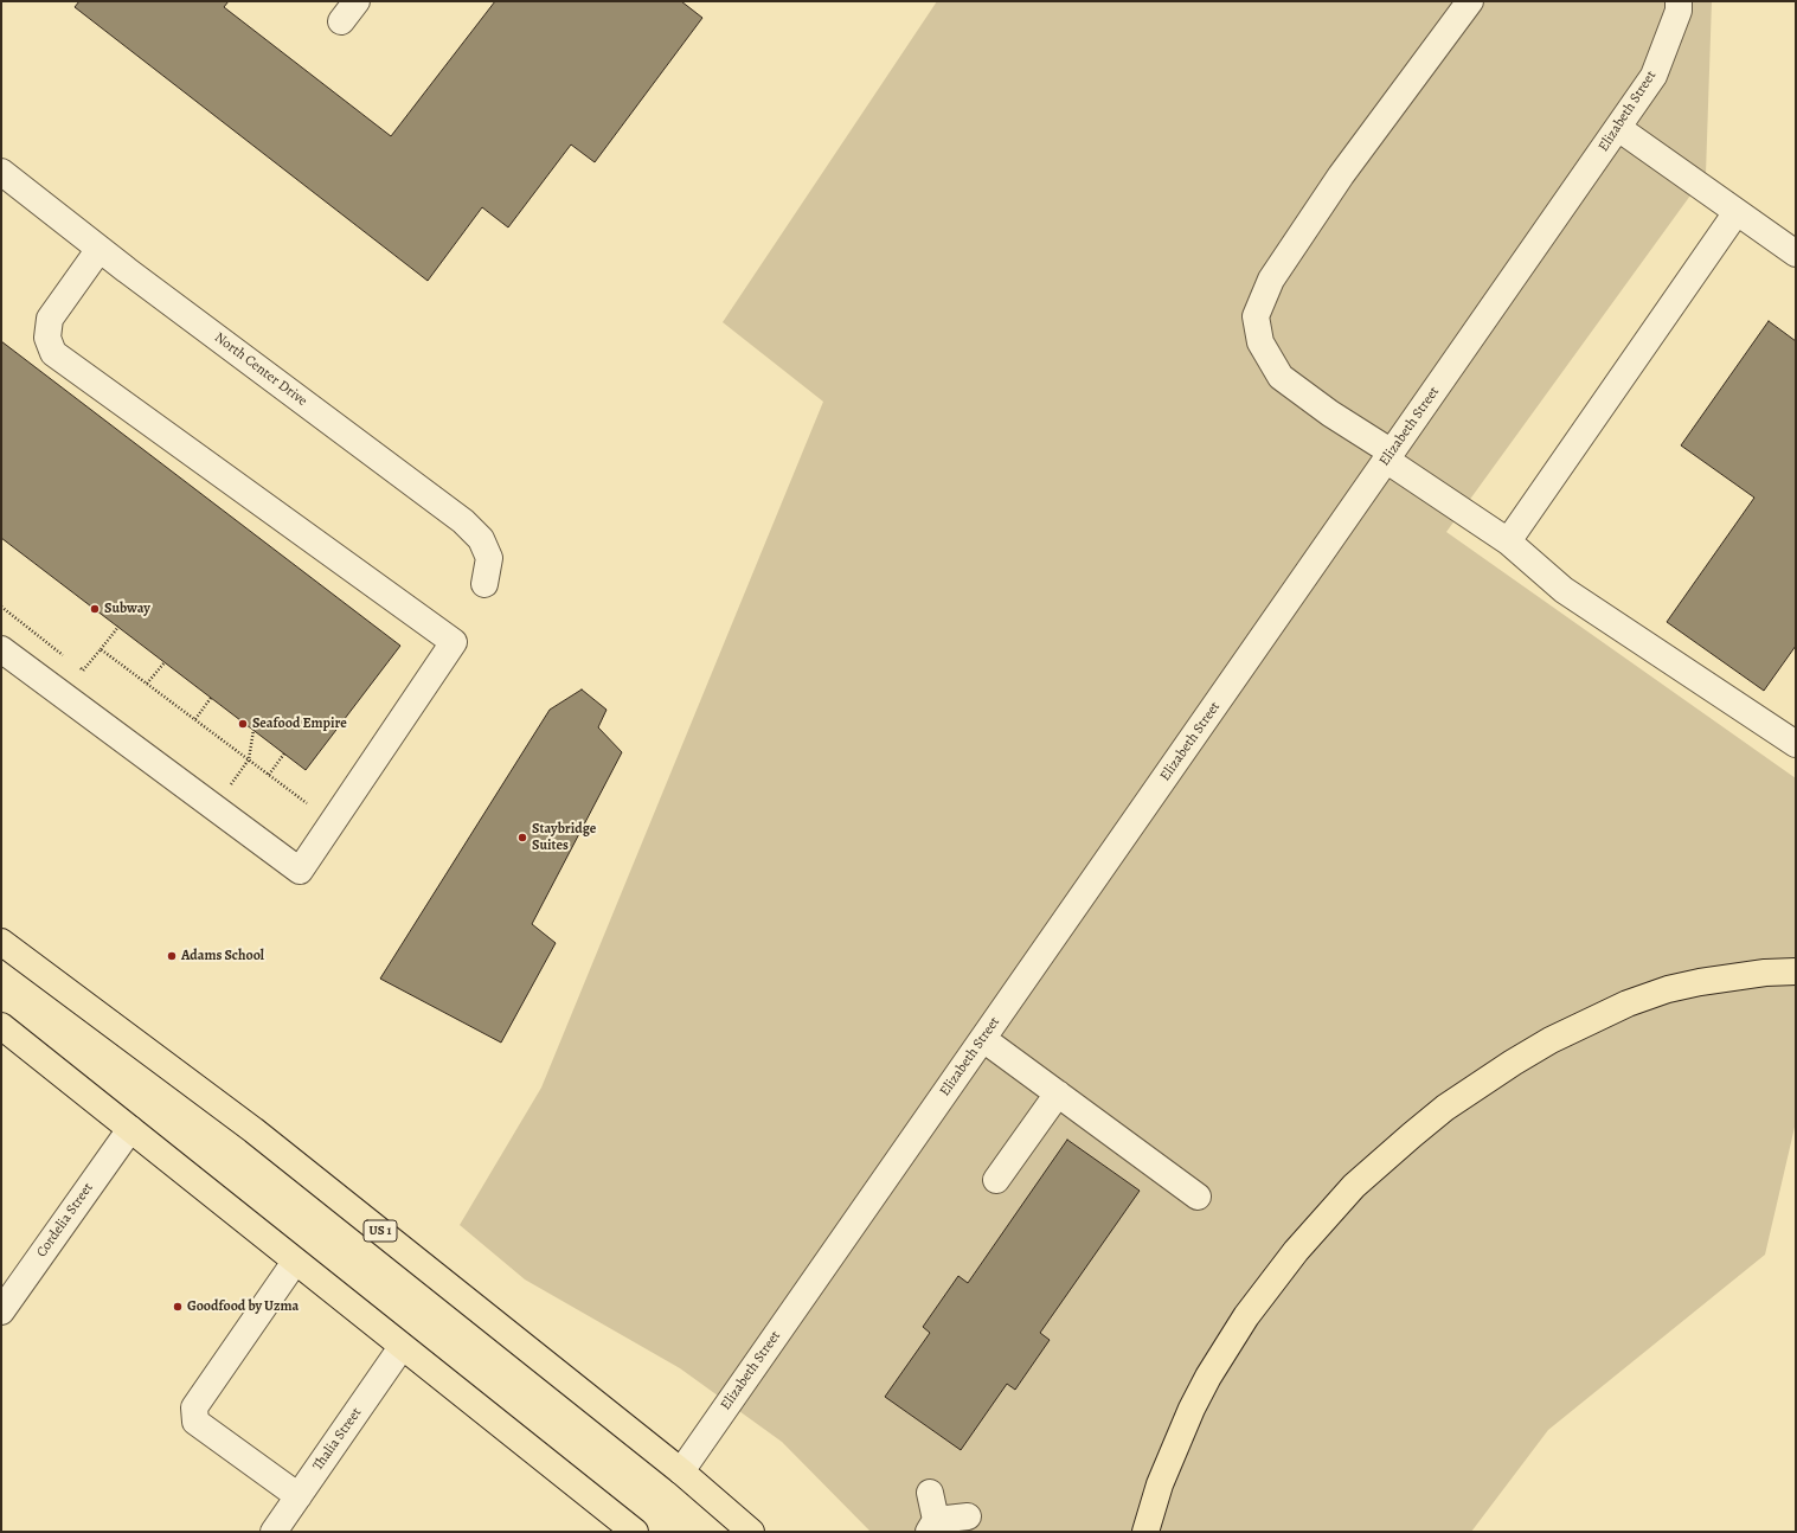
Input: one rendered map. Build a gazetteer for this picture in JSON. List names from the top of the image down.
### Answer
{
  "streets": {
    "highway": ["US 1"],
    "street": [
      "Elizabeth Street",
      "North Center Drive",
      "Cordelia Street",
      "Thalia Street"
    ]
  },
  "crossings": [
    ["Elizabeth Street", "US 1"]
  ],
  "places": [
    "Subway",
    "Seafood Empire",
    "Staybridge Suites",
    "Adams School",
    "Goodfood by Uzma"
  ]
}
